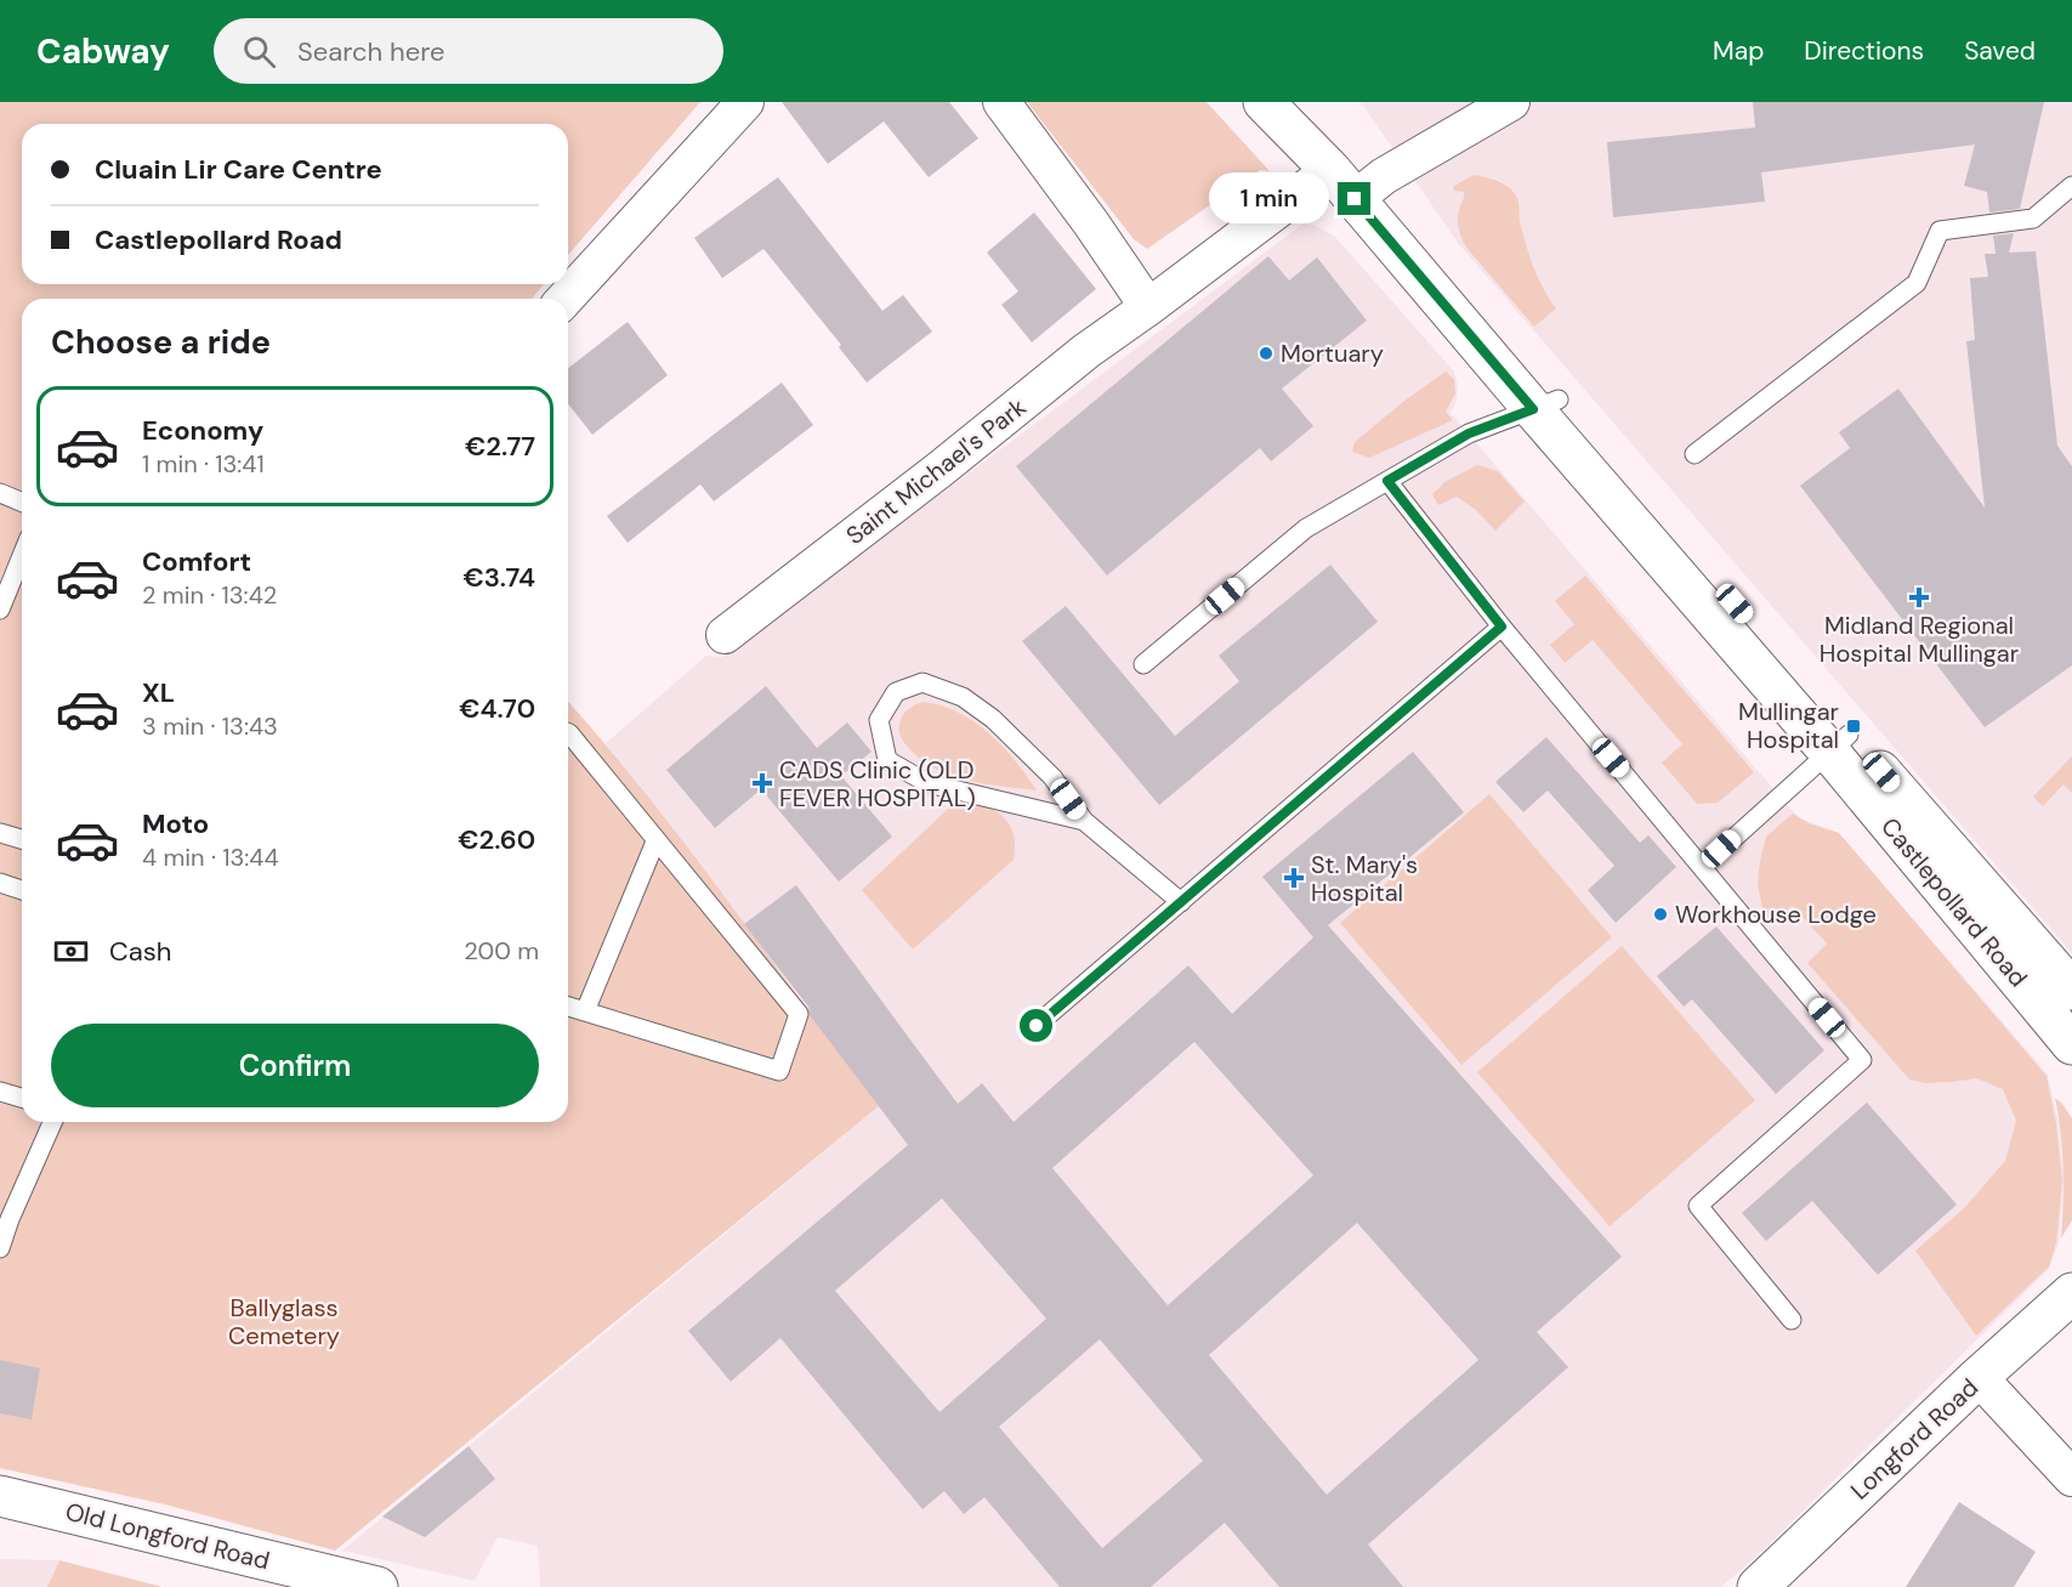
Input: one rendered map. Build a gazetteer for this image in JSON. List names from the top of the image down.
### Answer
{
  "streets": {
    "main road": ["Castlepollard Road", "Longford Road", "Old Longford Road"],
    "street": ["Saint Michael's Park"]
  },
  "crossings": [
    ["Saint Michael's Park", "Castlepollard Road"]
  ],
  "parks": ["Ballyglass Cemetery"],
  "places": {
    "other": ["Mortuary", "Workhouse Lodge"],
    "health": ["Midland Regional Hospital Mullingar", "CADS Clinic (OLD FEVER HOSPITAL)", "St. Mary's Hospital"],
    "transit": ["Mullingar Hospital"]
  },
  "page": {
    "header": "Cabway",
    "search": "Search here",
    "nav": ["Map", "Directions", "Saved"],
    "banner": ["Cluain Lir Care Centre", "Castlepollard Road"],
    "bubble": "1 min",
    "heading": "Choose a ride",
    "list": [
      {
        "name": "Economy",
        "note": "1 min · 13:41",
        "value": "€2.77"
      },
      {
        "name": "Comfort",
        "note": "2 min · 13:42",
        "value": "€3.74"
      },
      {
        "name": "XL",
        "note": "3 min · 13:43",
        "value": "€4.70"
      },
      {
        "name": "Moto",
        "note": "4 min · 13:44",
        "value": "€2.60"
      }
    ],
    "pay": ["Cash", "200 m"],
    "buttons": "Confirm"
  }
}
